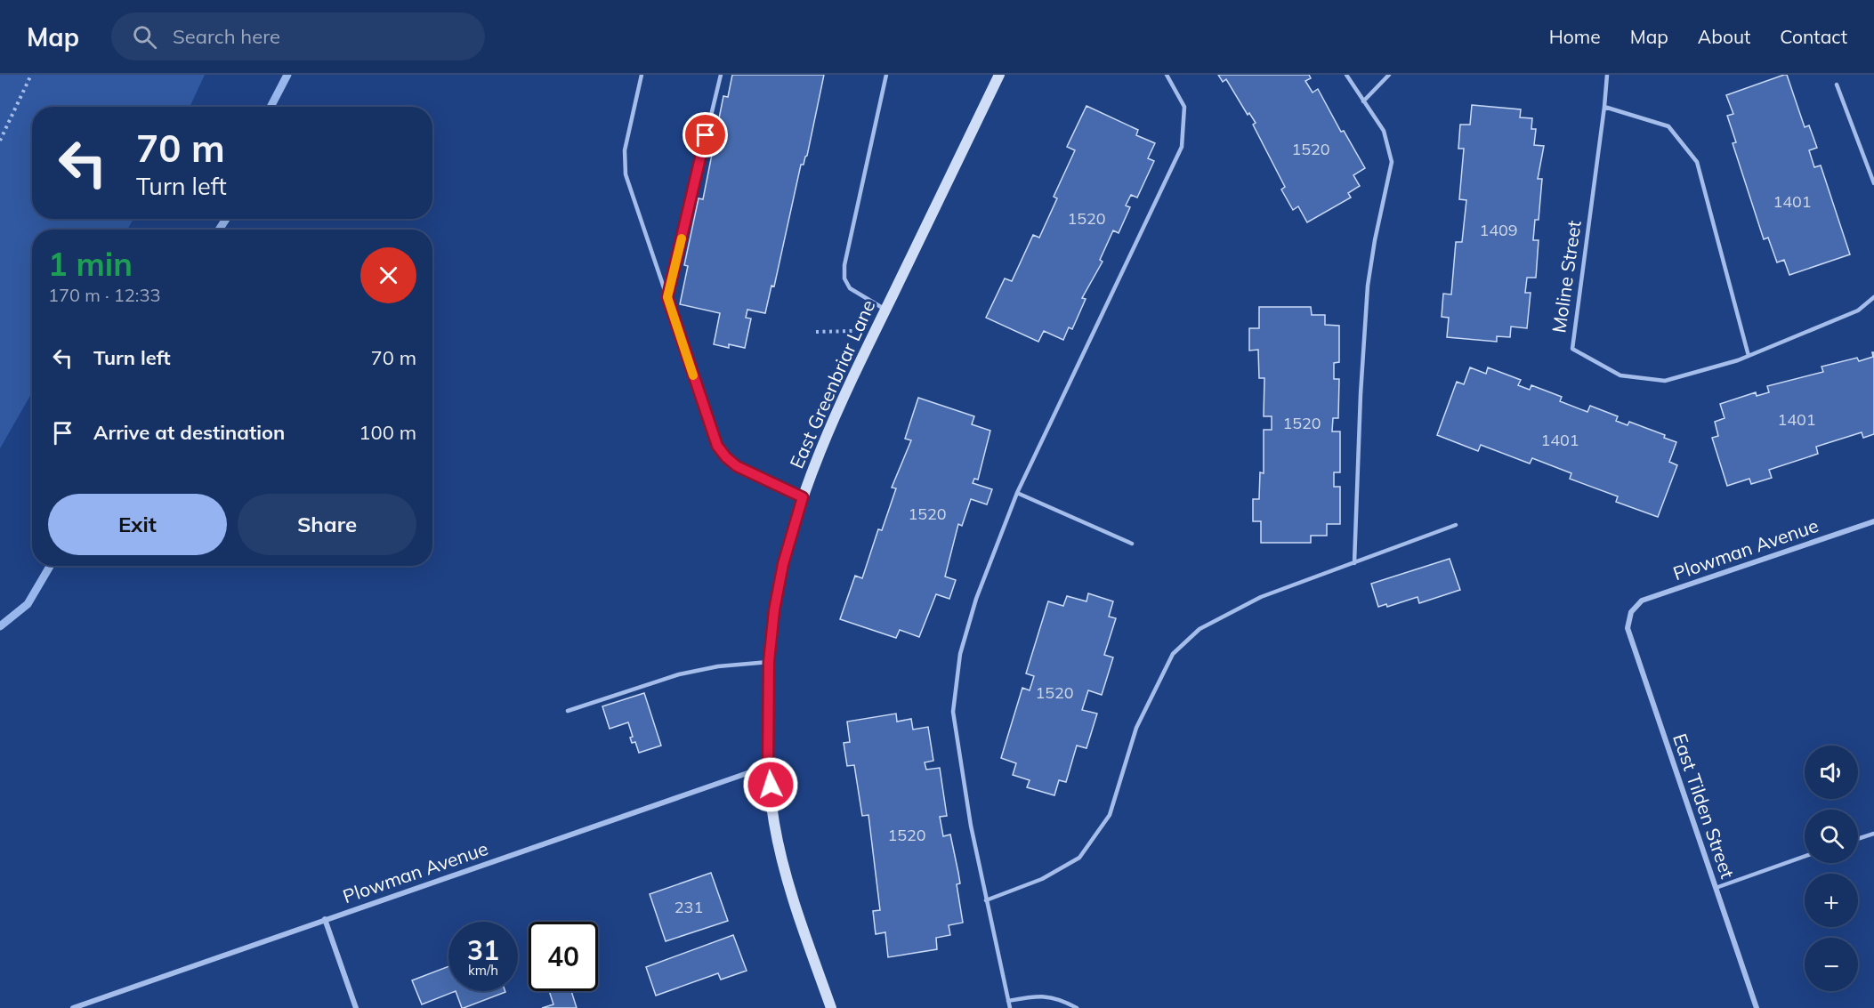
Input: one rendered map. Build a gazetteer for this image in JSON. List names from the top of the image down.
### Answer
{
  "streets": {
    "street": ["East Greenbriar Lane", "Plowman Avenue", "East Tilden Street"],
    "lane": ["Moline Street"]
  },
  "crossings": [
    ["East Greenbriar Lane", "Plowman Avenue"],
    ["Plowman Avenue", "East Tilden Street"]
  ],
  "house_numbers": [
    "1520",
    "1401",
    "1520",
    "1409",
    "1401",
    "1520",
    "1401",
    "1520",
    "1520",
    "1520",
    "231"
  ],
  "page": {
    "header": "Map",
    "search": "Search here",
    "nav": [
      "Home",
      "Map",
      "About",
      "Contact"
    ],
    "turn": ["70 m", "Turn left"],
    "heading": ["1 min", "170 m · 12:33"],
    "list": [
      {
        "name": "Turn left",
        "value": "70 m"
      },
      {
        "name": "Arrive at destination",
        "value": "100 m"
      }
    ],
    "buttons": ["Exit", "Share"],
    "map_buttons": ["+", "−"],
    "speed": "31 km/h",
    "limit": "40"
  }
}
